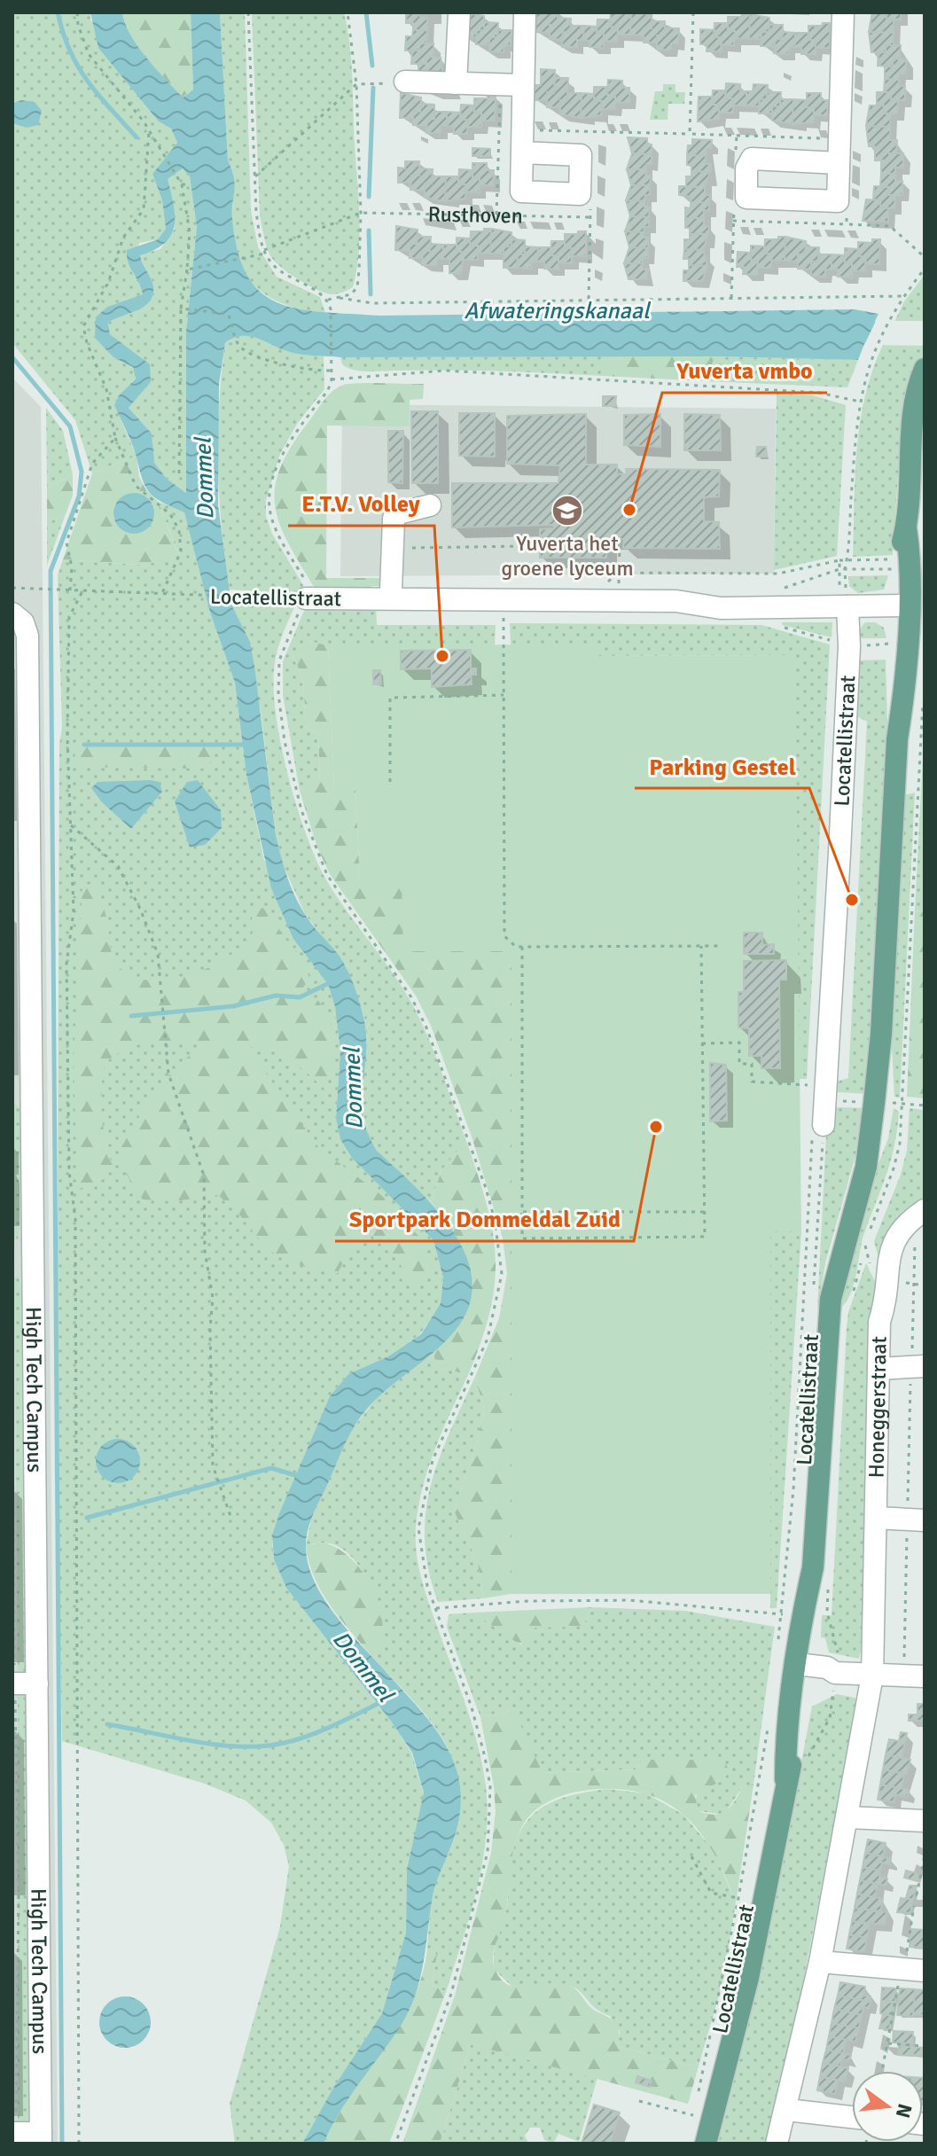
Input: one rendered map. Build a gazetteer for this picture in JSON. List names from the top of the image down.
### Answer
{
  "streets": {
    "main road": ["Locatellistraat"],
    "street": ["Rusthoven", "High Tech Campus", "Honeggerstraat"]
  },
  "water": ["Afwateringskanaal", "Dommel"],
  "places": {
    "other": [
      "Yuverta vmbo",
      "E.T.V. Volley",
      "Parking Gestel",
      "Sportpark Dommeldal Zuid"
    ],
    "school or university": ["Yuverta het groene lyceum"]
  },
  "north": "right"
}
